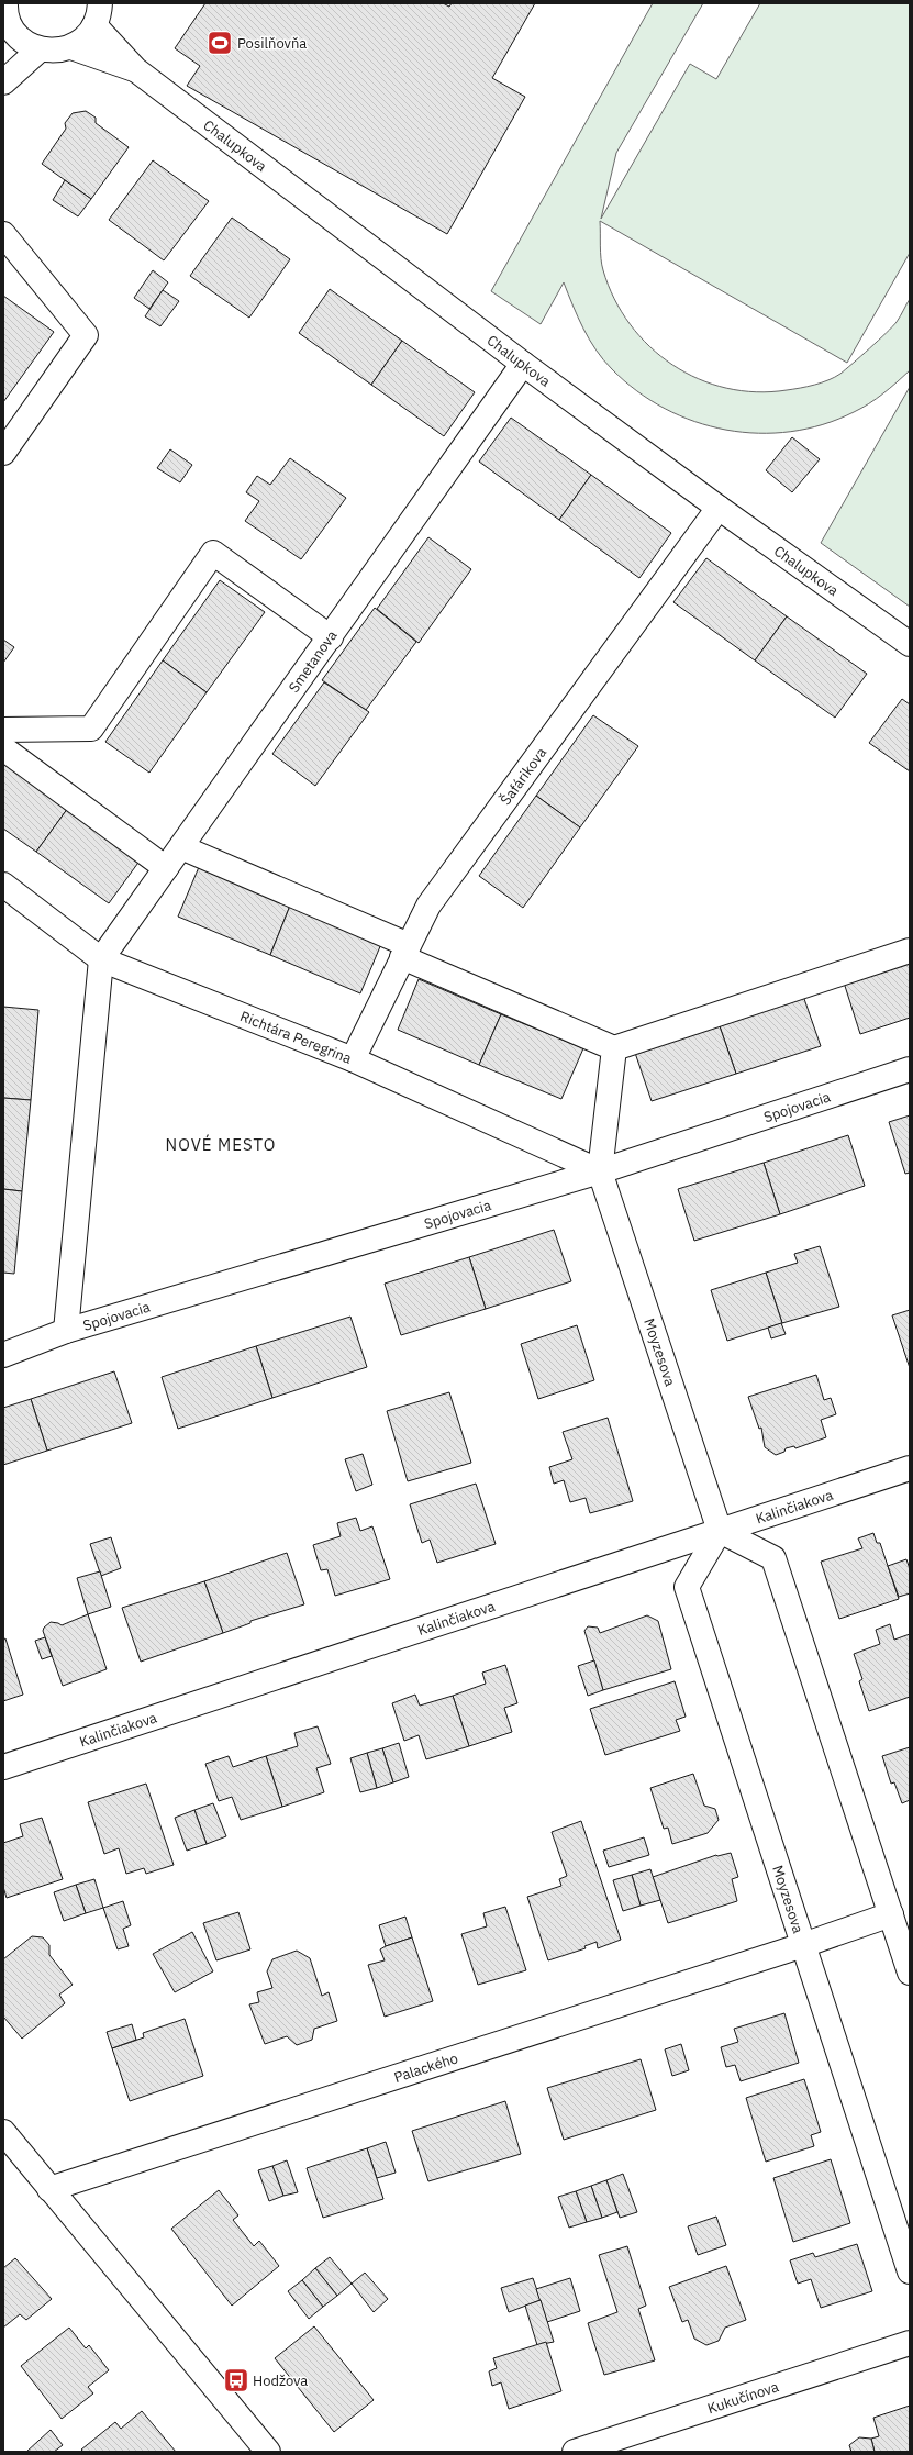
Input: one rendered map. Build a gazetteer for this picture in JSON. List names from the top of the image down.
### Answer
{
  "streets": {
    "street": [
      "Chalupkova",
      "Smetanova",
      "Šafárikova",
      "Richtára Peregrina",
      "Spojovacia",
      "Moyzesova",
      "Kalinčiakova",
      "Palackého",
      "Kukučínova"
    ]
  },
  "crossings": [
    ["Chalupkova", "Smetanova"],
    ["Chalupkova", "Šafárikova"],
    ["Smetanova", "Richtára Peregrina"],
    ["Šafárikova", "Richtára Peregrina"],
    ["Richtára Peregrina", "Spojovacia"],
    ["Richtára Peregrina", "Moyzesova"],
    ["Spojovacia", "Moyzesova"],
    ["Moyzesova", "Kalinčiakova"],
    ["Moyzesova", "Palackého"]
  ],
  "districts": ["NOVÉ MESTO"],
  "places": {
    "sports": ["Posilňovňa"],
    "bus stop": ["Hodžova"]
  }
}
